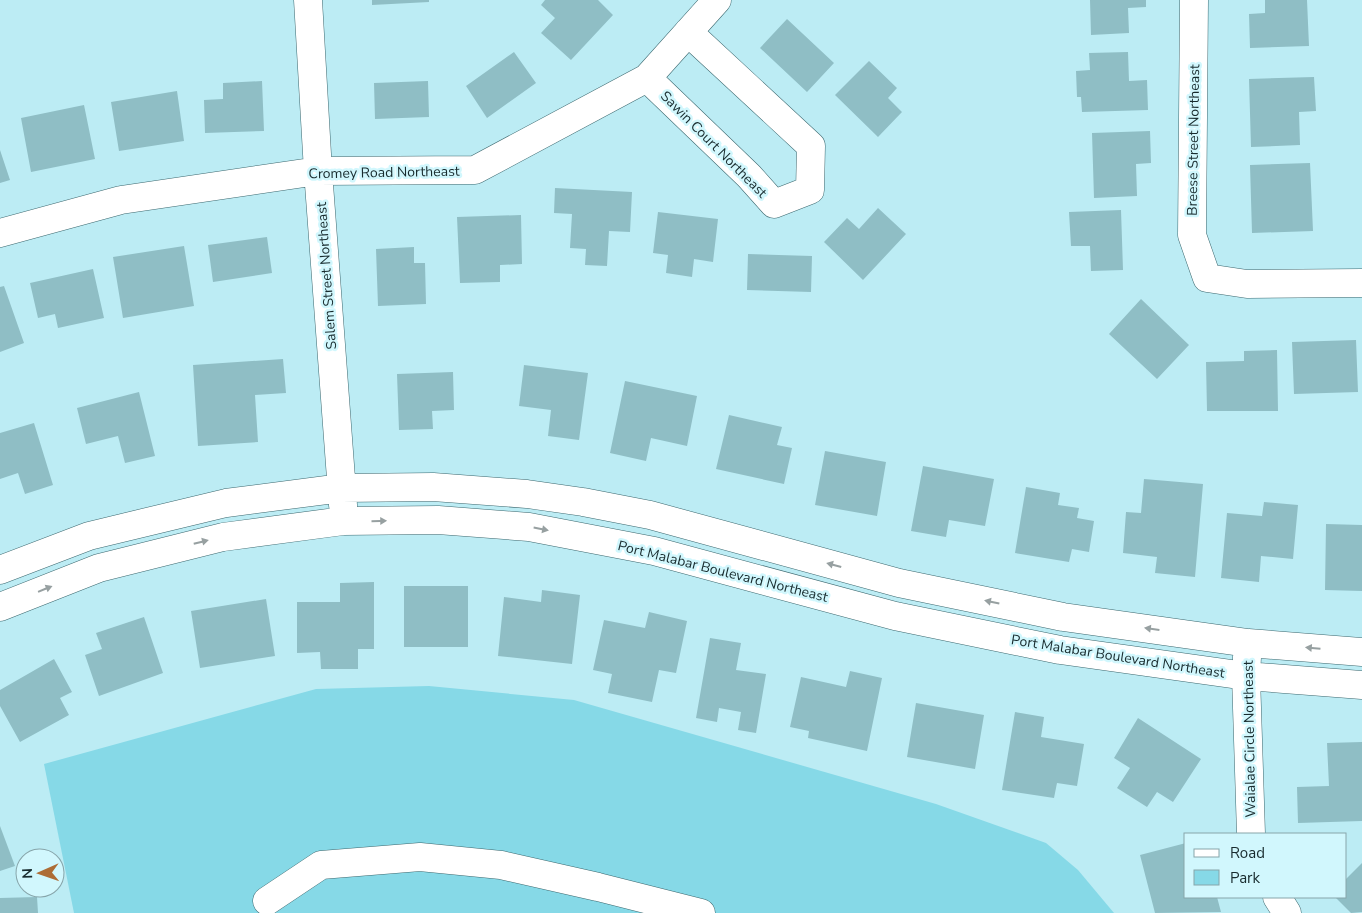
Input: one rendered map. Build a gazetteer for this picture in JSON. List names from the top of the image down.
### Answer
{
  "streets": {
    "street": [
      "Breese Street Northeast",
      "Sawin Court Northeast",
      "Cromey Road Northeast",
      "Salem Street Northeast",
      "Port Malabar Boulevard Northeast",
      "Waialae Circle Northeast"
    ]
  },
  "crossings": [
    ["Sawin Court Northeast", "Cromey Road Northeast"],
    ["Cromey Road Northeast", "Salem Street Northeast"],
    ["Salem Street Northeast", "Port Malabar Boulevard Northeast"],
    ["Port Malabar Boulevard Northeast", "Waialae Circle Northeast"]
  ],
  "legend": ["Road", "Park"],
  "north": "left"
}
